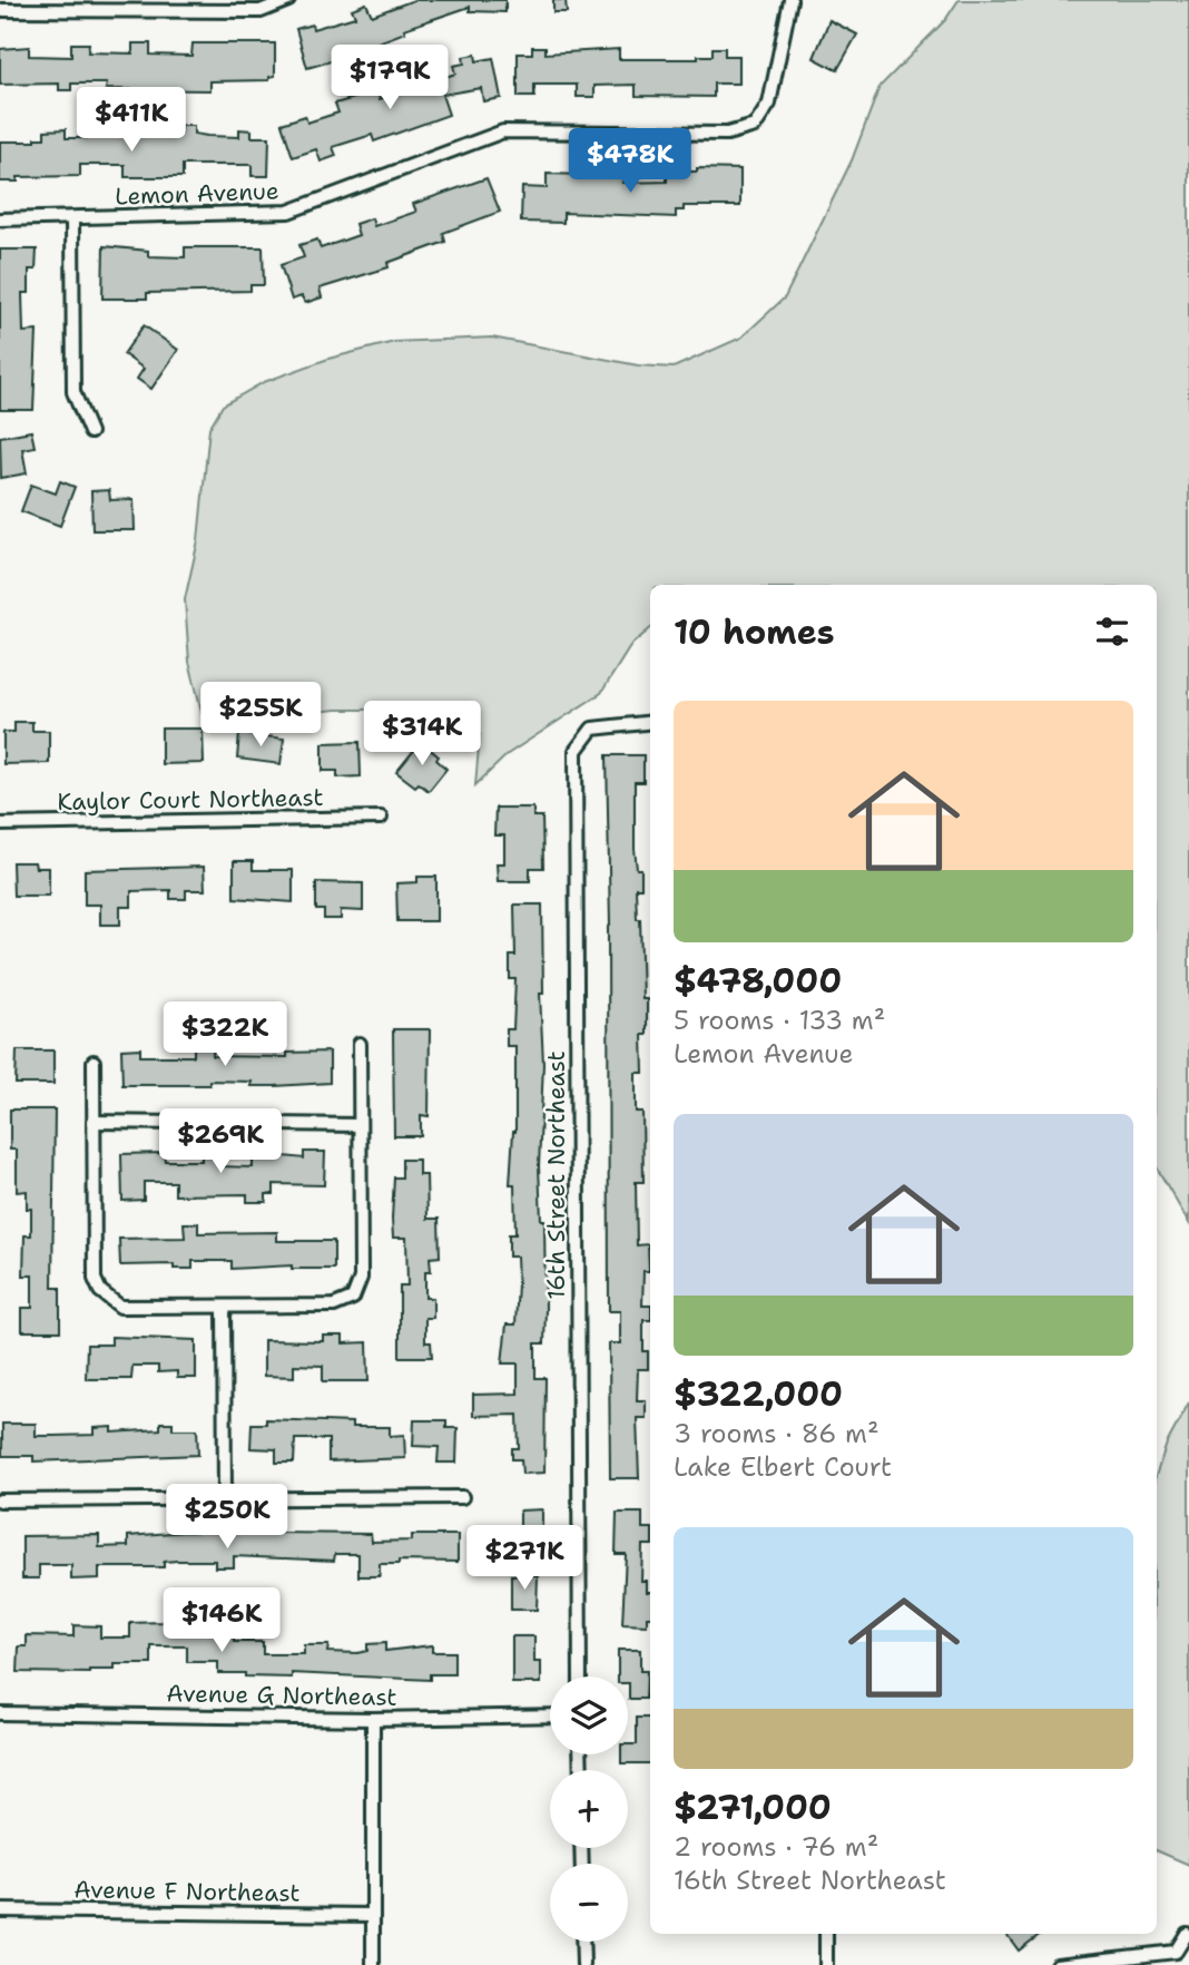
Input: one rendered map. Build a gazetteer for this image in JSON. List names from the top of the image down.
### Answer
{
  "streets": {
    "street": [
      "Lemon Avenue",
      "Kaylor Court Northeast",
      "16th Street Northeast",
      "Avenue G Northeast",
      "Avenue F Northeast"
    ]
  },
  "page": {
    "price": [
      "$179K",
      "$411K",
      "$478K",
      "$255K",
      "$314K",
      "$322K",
      "$269K",
      "$250K",
      "$271K",
      "$146K"
    ],
    "heading": "10 homes",
    "list": [
      {
        "name": "$478,000",
        "note": "5 rooms · 133 m² · Lemon Avenue"
      },
      {
        "name": "$322,000",
        "note": "3 rooms · 86 m² · Lake Elbert Court"
      },
      {
        "name": "$271,000",
        "note": "2 rooms · 76 m² · 16th Street Northeast"
      }
    ],
    "map_buttons": ["+", "−"]
  }
}
